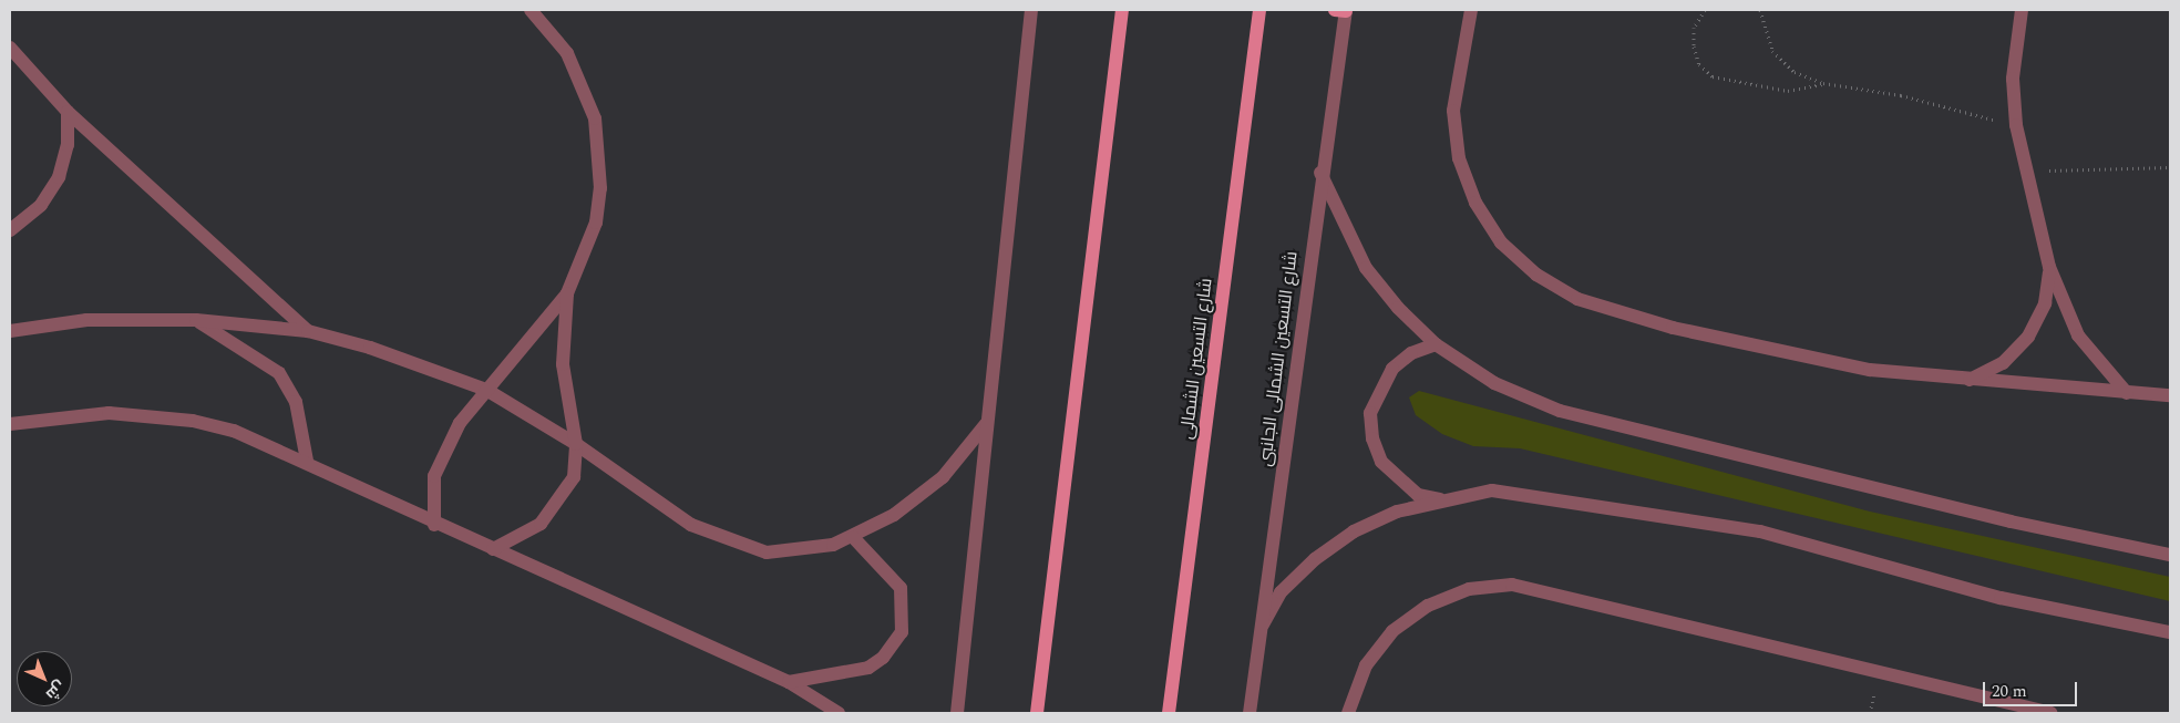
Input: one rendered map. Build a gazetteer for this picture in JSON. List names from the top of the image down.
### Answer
{
  "streets": {
    "main road": ["شارع التسعين الشمالى"],
    "street": ["شارع التسعين الشمالى الجانبى"]
  },
  "scale_bar": "20 m",
  "north": "bottom right"
}
